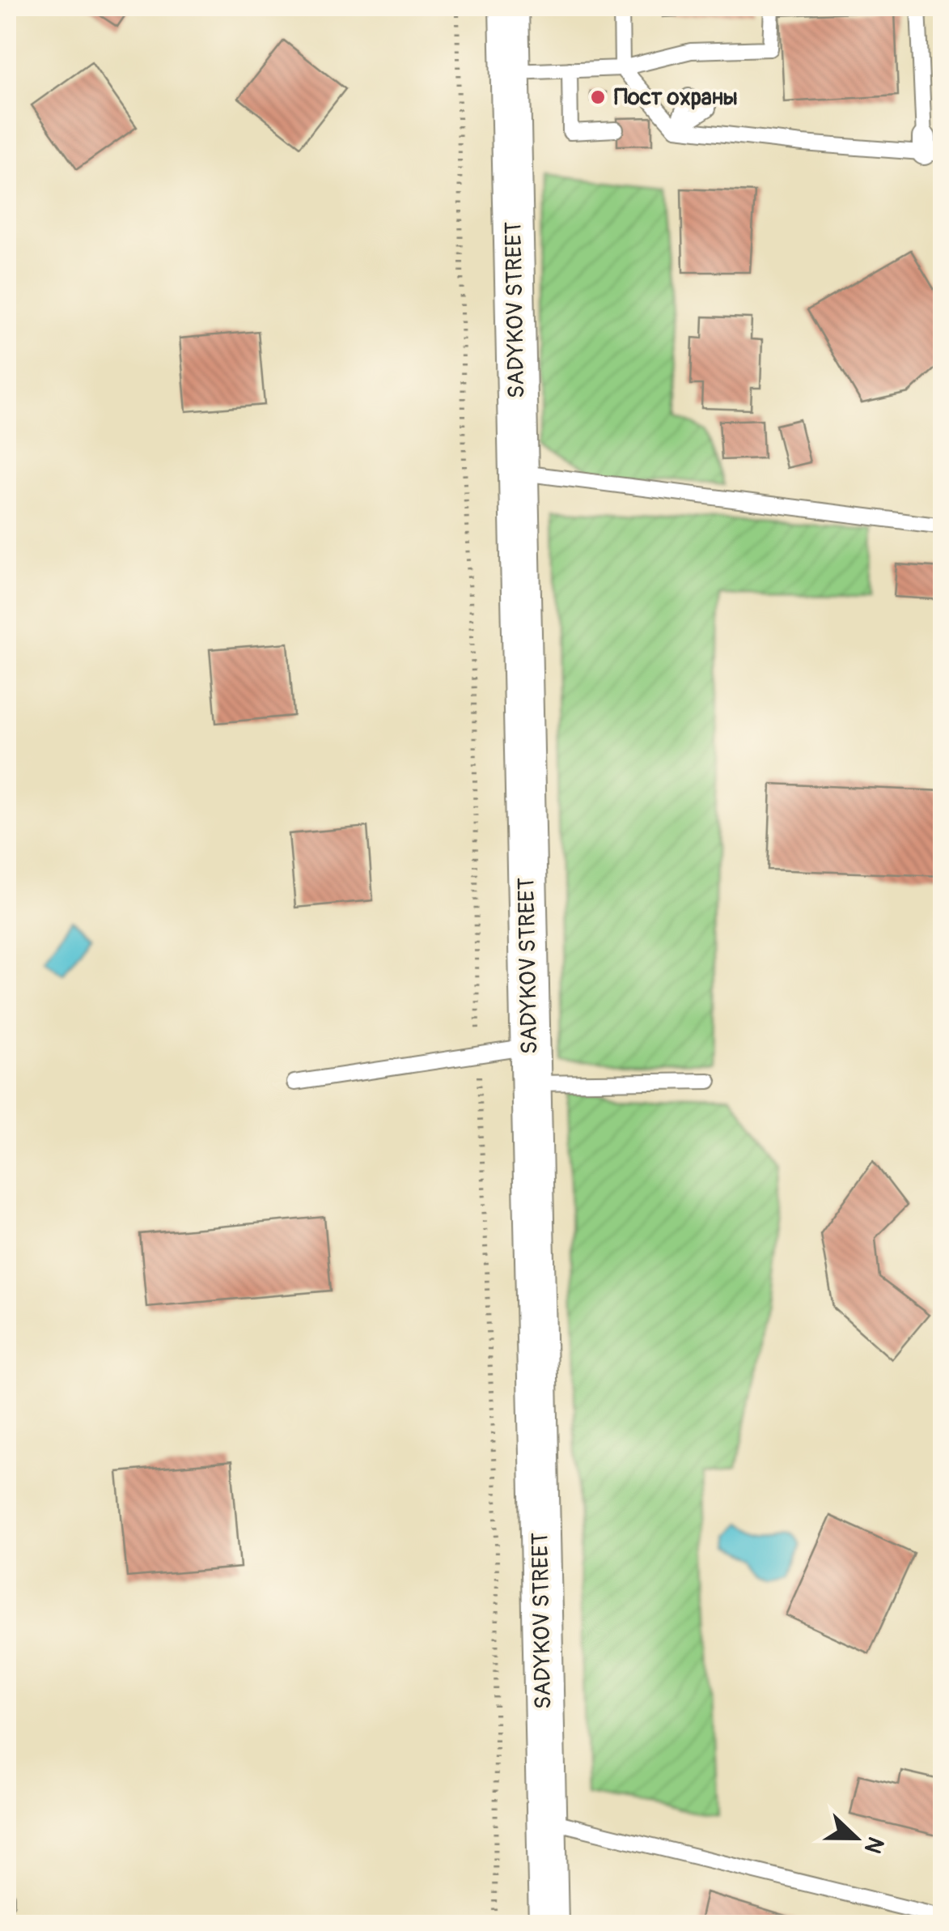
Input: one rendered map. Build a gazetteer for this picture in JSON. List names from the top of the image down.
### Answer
{
  "streets": {
    "street": ["SADYKOV STREET"]
  },
  "places": ["Пост охраны"],
  "north": "right"
}
